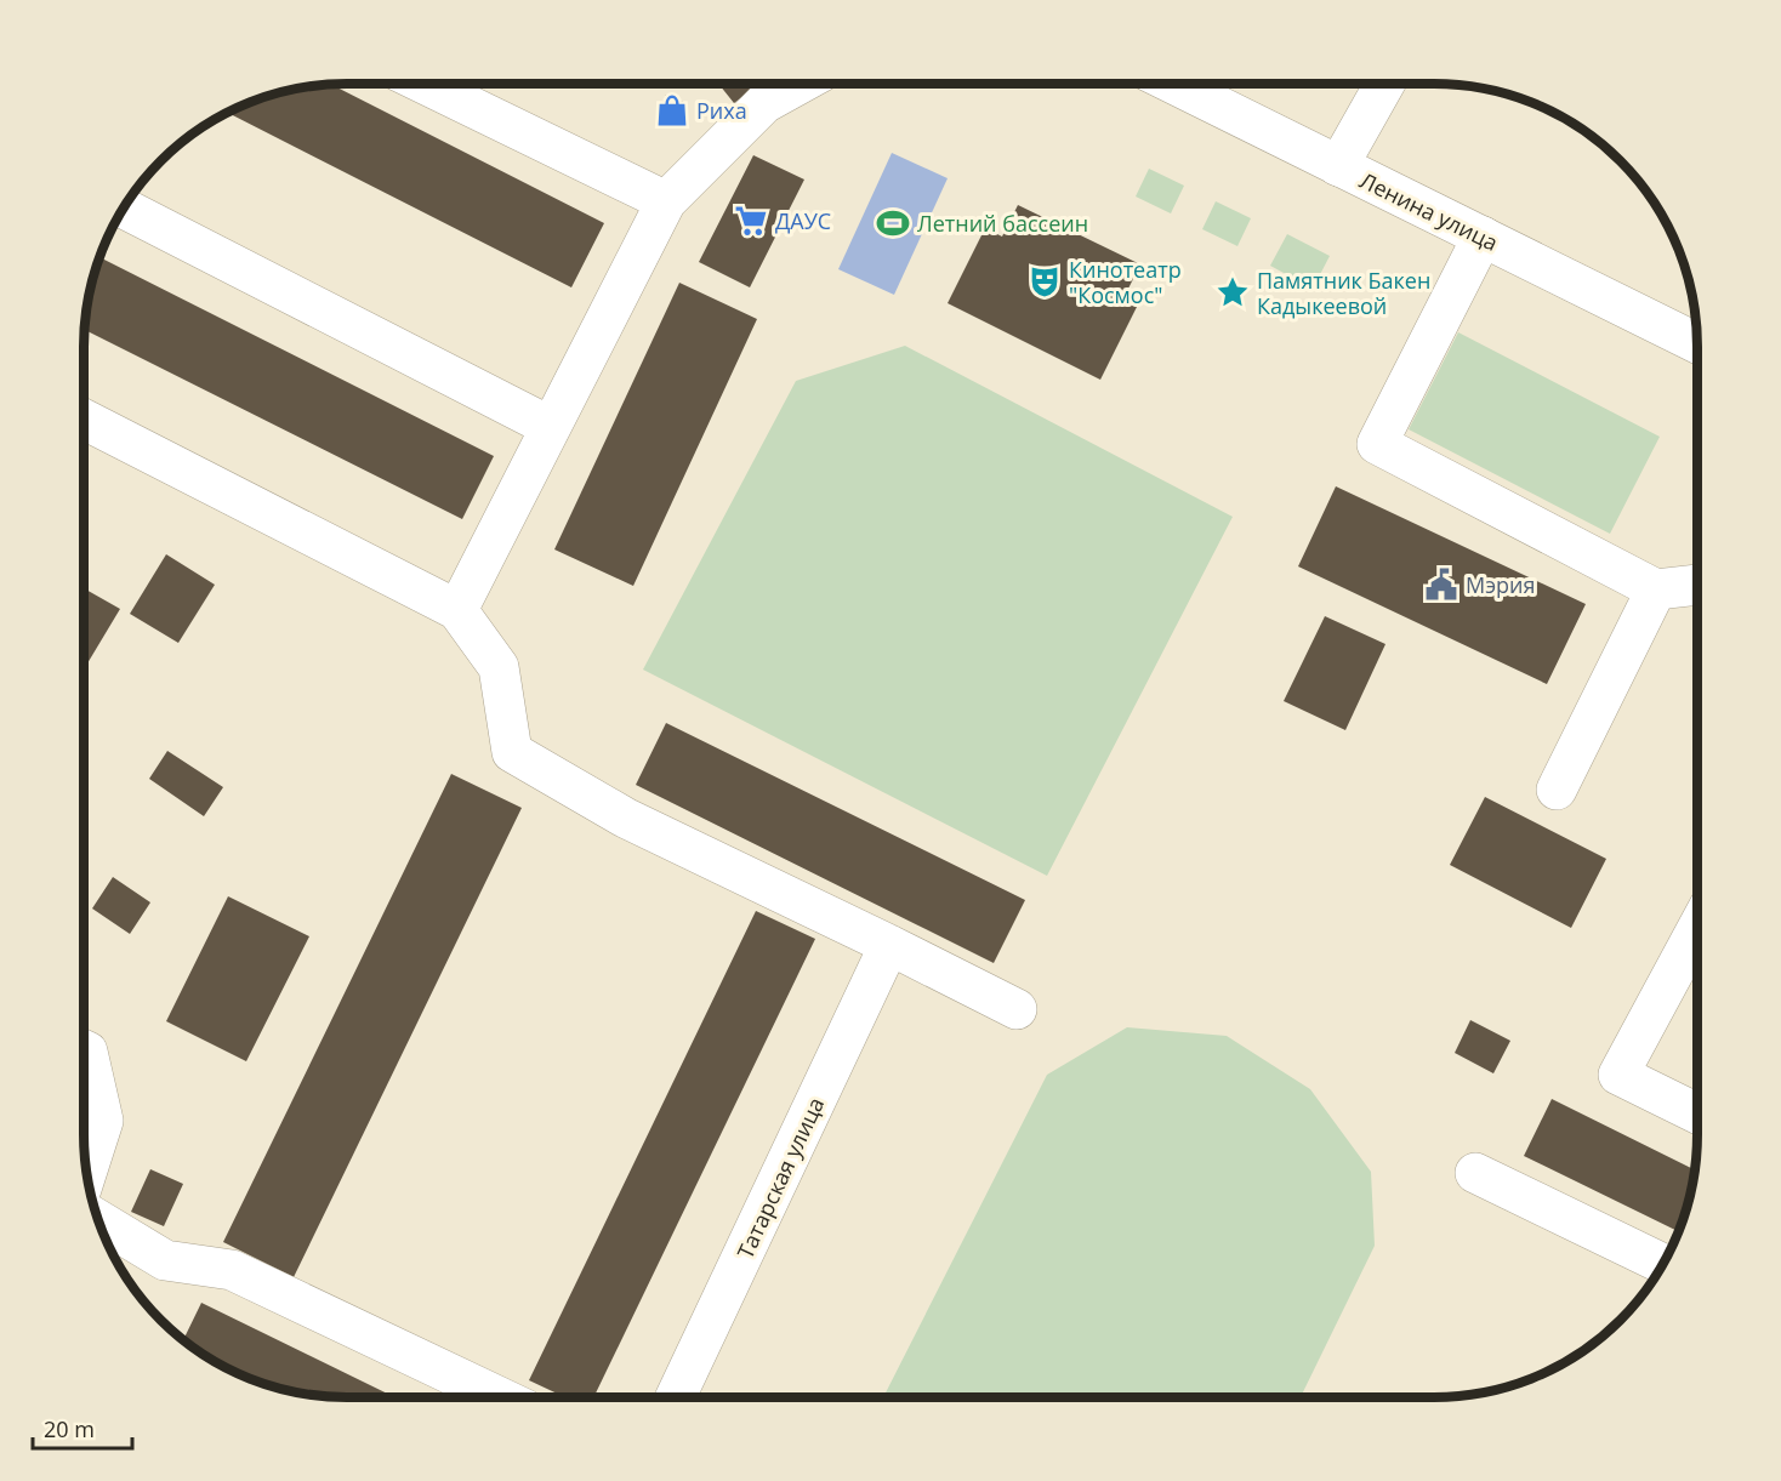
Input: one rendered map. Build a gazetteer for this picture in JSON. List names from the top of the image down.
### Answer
{
  "streets": {
    "main road": ["Ленина улица", "Татарская улица"]
  },
  "places": {
    "shop": ["Риха"],
    "supermarket": ["ДАУС"],
    "sports": ["Летний бассеин"],
    "theatre": ["Кинотеатр \"Космос\""],
    "place": ["Памятник Бакен Кадыкеевой"],
    "public building": ["Мэрия"]
  },
  "scale_bar": "20 m"
}
